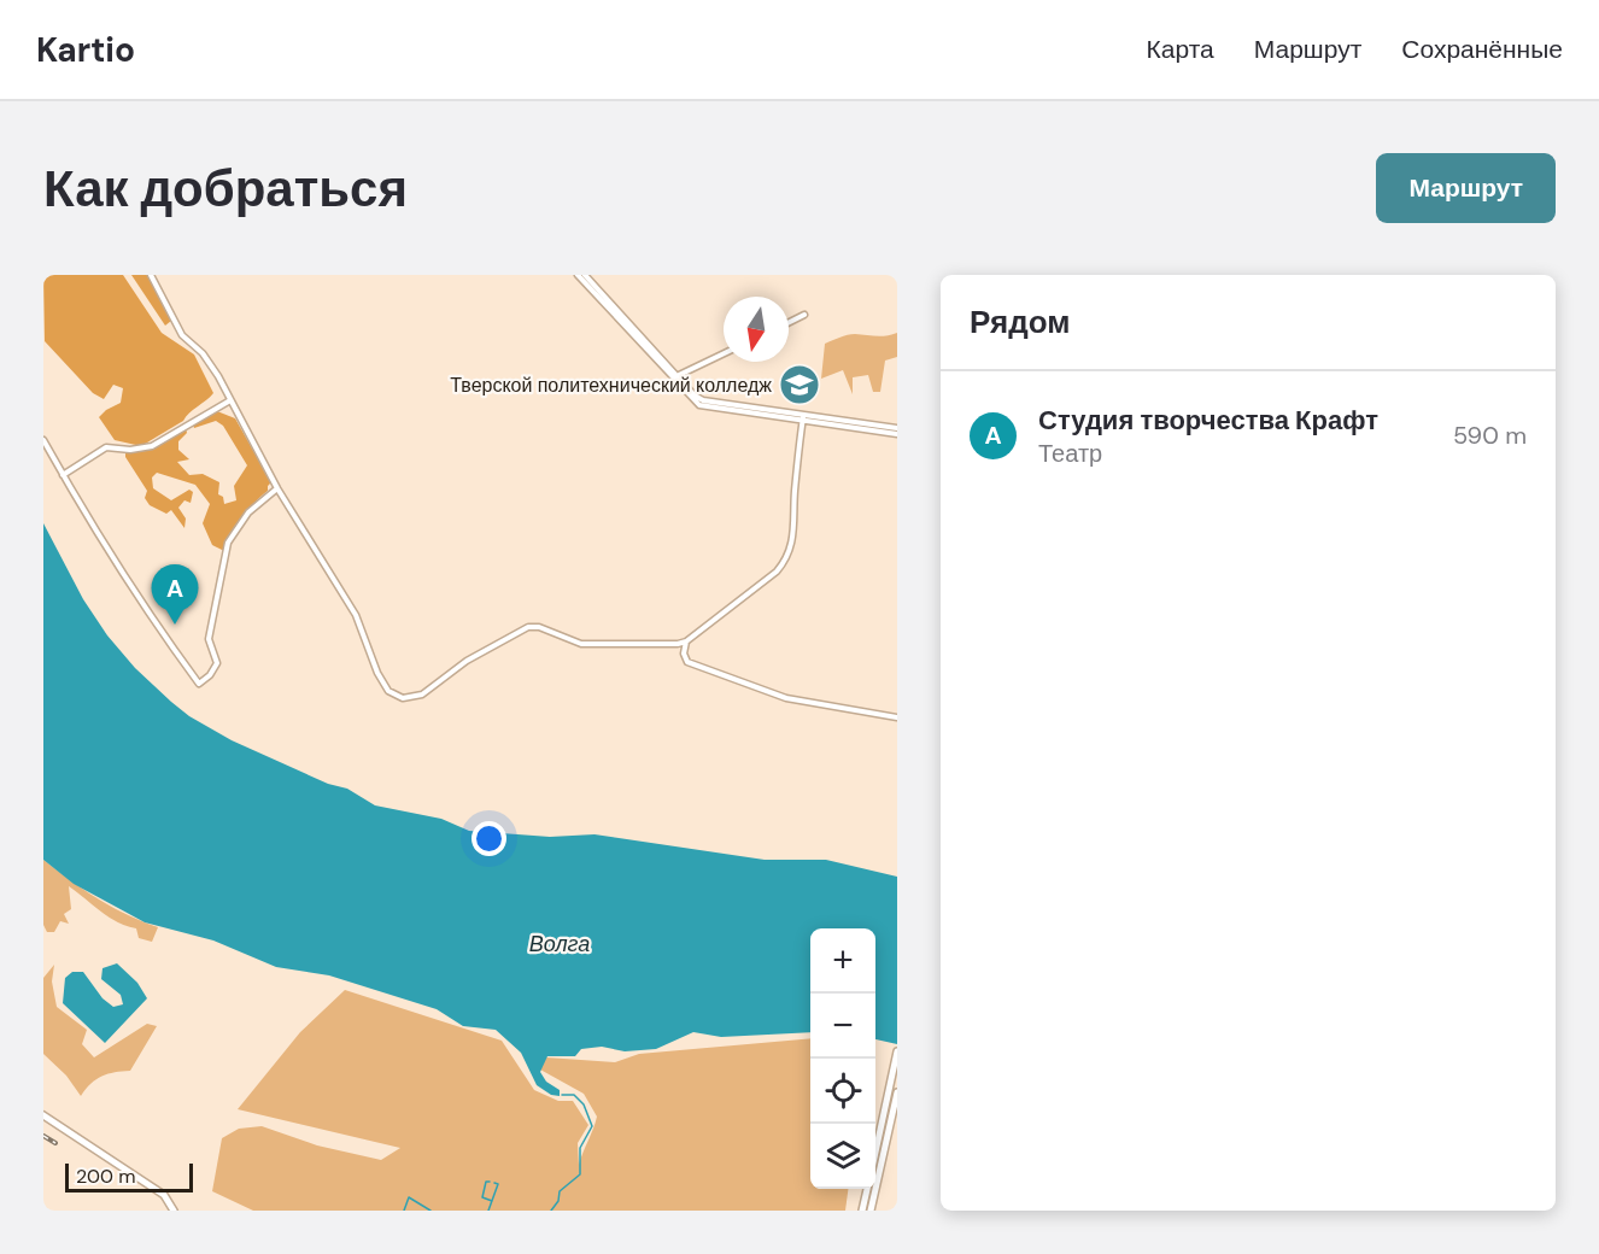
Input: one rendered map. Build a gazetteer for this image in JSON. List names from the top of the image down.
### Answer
{
  "water": ["Волга"],
  "places": {
    "school or university": ["Тверской политехнический колледж"]
  },
  "scale_bar": "200 m",
  "north": "bottom",
  "page": {
    "header": "Kartio",
    "nav": ["Карта", "Маршрут", "Сохранённые"],
    "buttons": "Маршрут",
    "title": "Как добраться",
    "heading": "Рядом",
    "list": [
      {
        "mark": "A",
        "name": "Студия творчества Крафт",
        "note": "Театр",
        "value": "590 m"
      }
    ],
    "pins": "A",
    "map_buttons": ["+", "−"],
    "scale": "200 m"
  }
}
